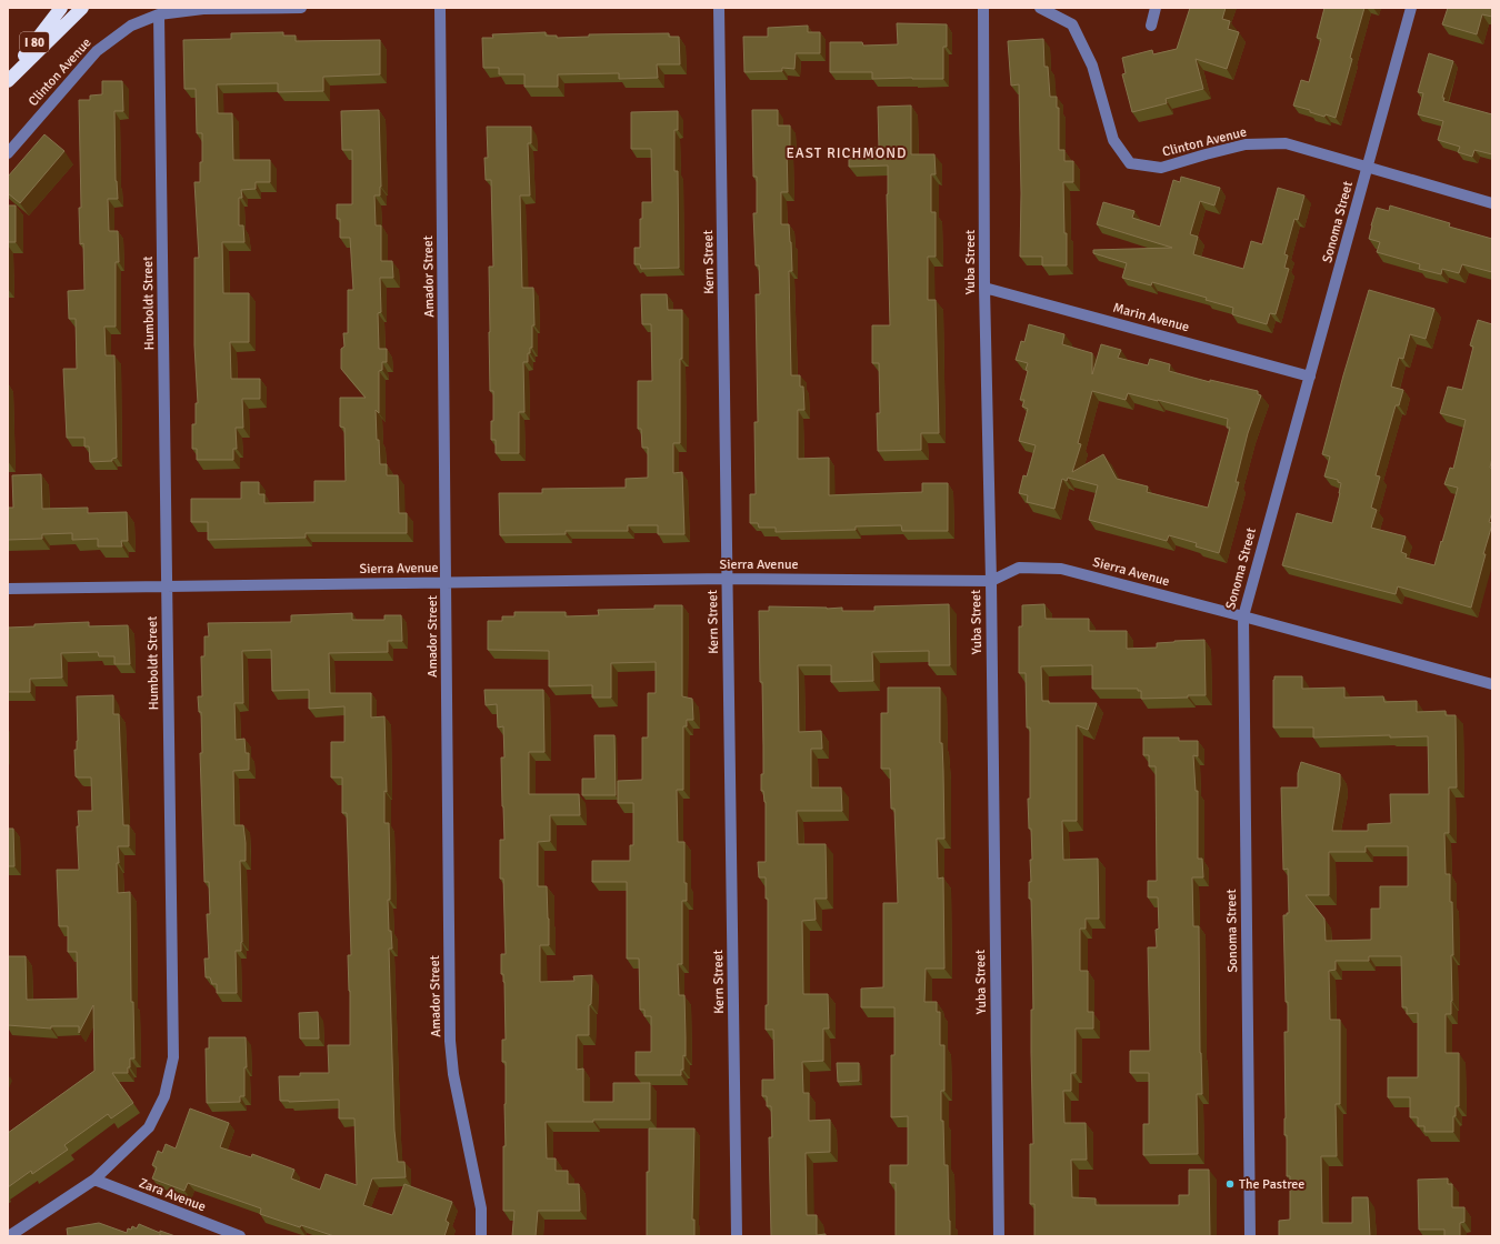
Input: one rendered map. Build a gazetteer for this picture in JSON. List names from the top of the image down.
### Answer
{
  "streets": {
    "highway": ["I 80"],
    "street": [
      "Clinton Avenue",
      "Sonoma Street",
      "Kern Street",
      "Yuba Street",
      "Amador Street",
      "Humboldt Street",
      "Marin Avenue",
      "Sierra Avenue",
      "Zara Avenue"
    ]
  },
  "crossings": [
    ["Clinton Avenue", "Sonoma Street"],
    ["Clinton Avenue", "Humboldt Street"],
    ["Sonoma Street", "Marin Avenue"],
    ["Sonoma Street", "Sierra Avenue"],
    ["Kern Street", "Sierra Avenue"],
    ["Yuba Street", "Marin Avenue"],
    ["Yuba Street", "Sierra Avenue"],
    ["Amador Street", "Sierra Avenue"],
    ["Humboldt Street", "Sierra Avenue"],
    ["Humboldt Street", "Zara Avenue"]
  ],
  "districts": ["EAST RICHMOND"],
  "places": ["The Pastree"]
}
